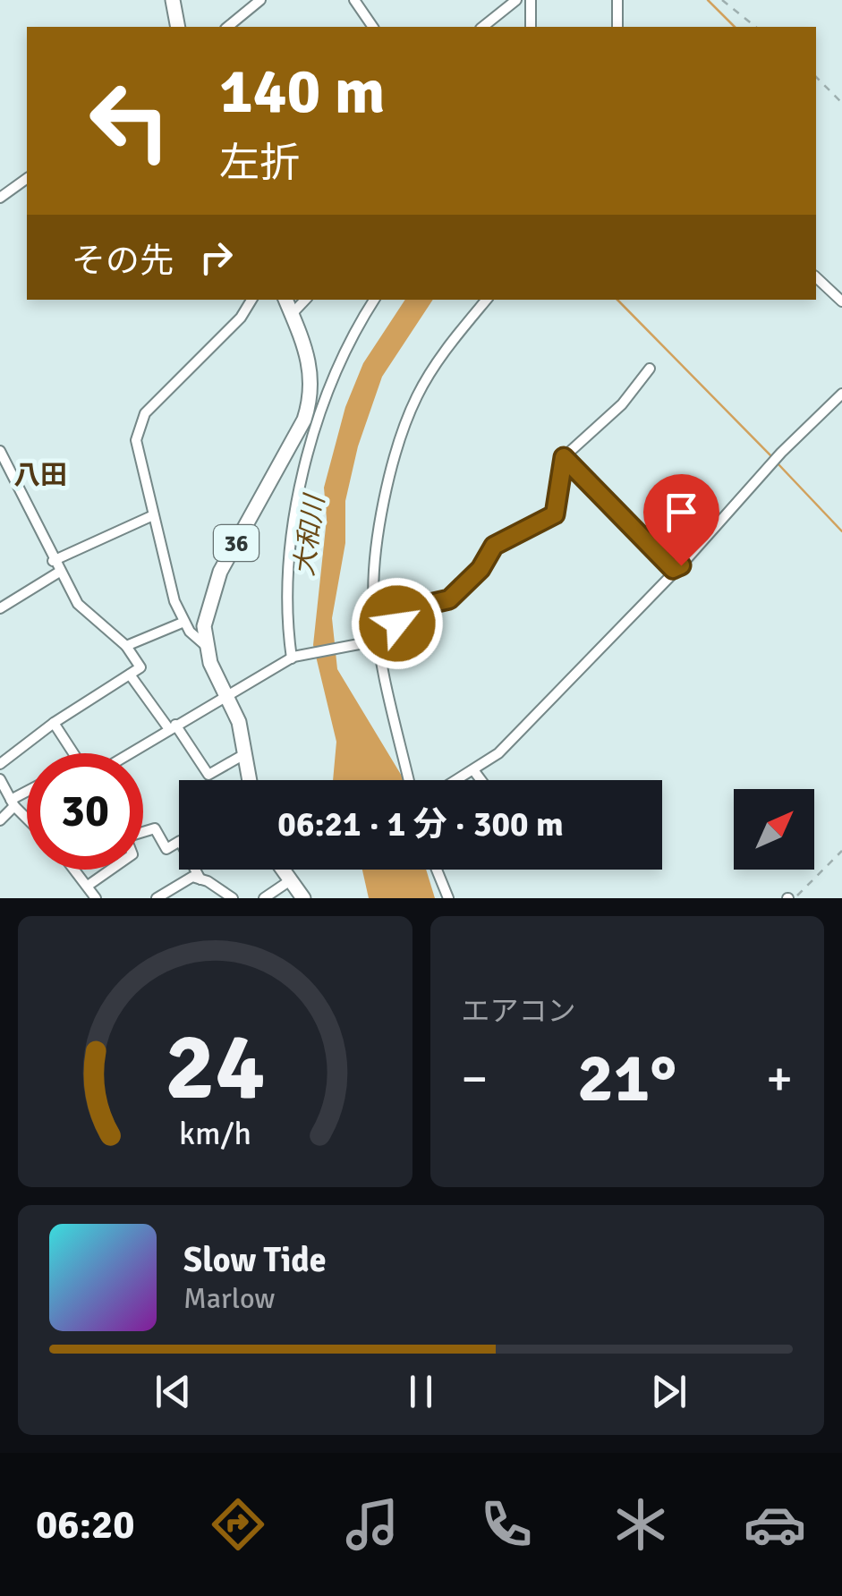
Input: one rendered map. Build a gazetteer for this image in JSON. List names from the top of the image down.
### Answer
{
  "streets": {
    "main road": ["36"]
  },
  "districts": ["八田"],
  "water": ["大和川"],
  "north": "top right",
  "page": {
    "turn": ["140 m", "左折"],
    "then": "その先",
    "limit": "30",
    "trip": "06:21 · 1 分 · 300 m",
    "tile": "エアコン",
    "heat": ["−", "21°", "+"],
    "song": ["Slow Tide", "Marlow"],
    "tabs": "06:20",
    "gauge": ["24", "km/h"]
  }
}
